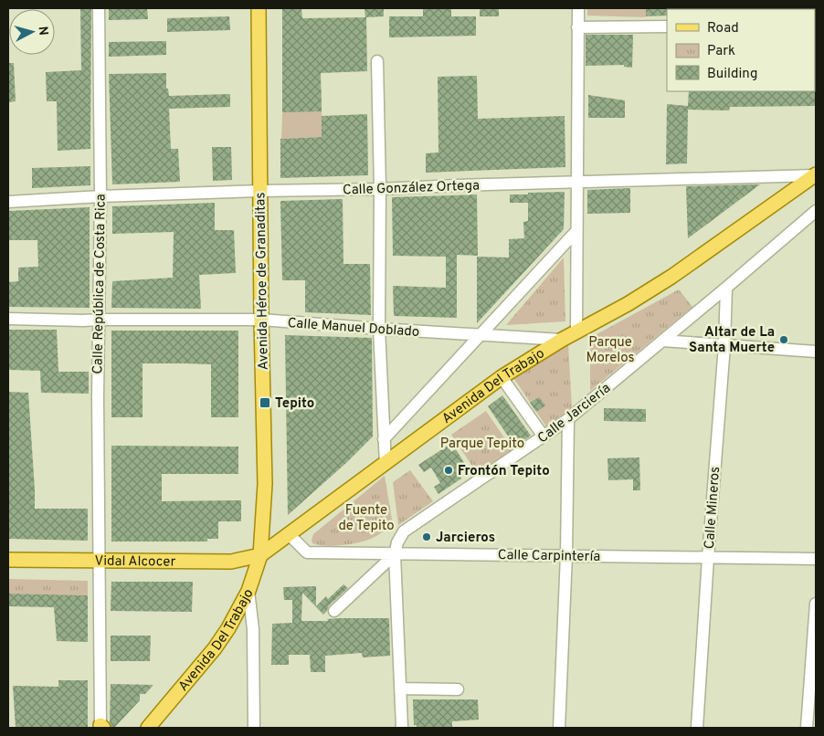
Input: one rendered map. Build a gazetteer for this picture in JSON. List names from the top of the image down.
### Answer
{
  "streets": {
    "main road": ["Avenida Héroe de Granaditas", "Avenida Del Trabajo", "Vidal Alcocer"],
    "street": [
      "Calle González Ortega",
      "Calle República de Costa Rica",
      "Calle Manuel Doblado",
      "Calle Jarciería",
      "Calle Mineros",
      "Calle Carpintería"
    ]
  },
  "crossings": [
    ["Calle González Ortega", "Avenida Héroe de Granaditas"],
    ["Calle González Ortega", "Calle República de Costa Rica"],
    ["Calle González Ortega", "Avenida Del Trabajo"],
    ["Avenida Héroe de Granaditas", "Calle Manuel Doblado"],
    ["Avenida Héroe de Granaditas", "Avenida Del Trabajo"],
    ["Avenida Héroe de Granaditas", "Vidal Alcocer"],
    ["Calle República de Costa Rica", "Calle Manuel Doblado"],
    ["Calle República de Costa Rica", "Vidal Alcocer"],
    ["Calle Manuel Doblado", "Avenida Del Trabajo"],
    ["Avenida Del Trabajo", "Calle Carpintería"],
    ["Avenida Del Trabajo", "Vidal Alcocer"],
    ["Calle Jarciería", "Calle Mineros"],
    ["Calle Jarciería", "Calle Carpintería"],
    ["Calle Mineros", "Calle Carpintería"]
  ],
  "parks": ["Parque Morelos", "Parque Tepito", "Fuente de Tepito"],
  "places": {
    "other": ["Altar de La Santa Muerte", "Frontón Tepito", "Jarcieros"],
    "transit": ["Tepito"]
  },
  "legend": ["Road", "Park", "Building"],
  "north": "right"
}
